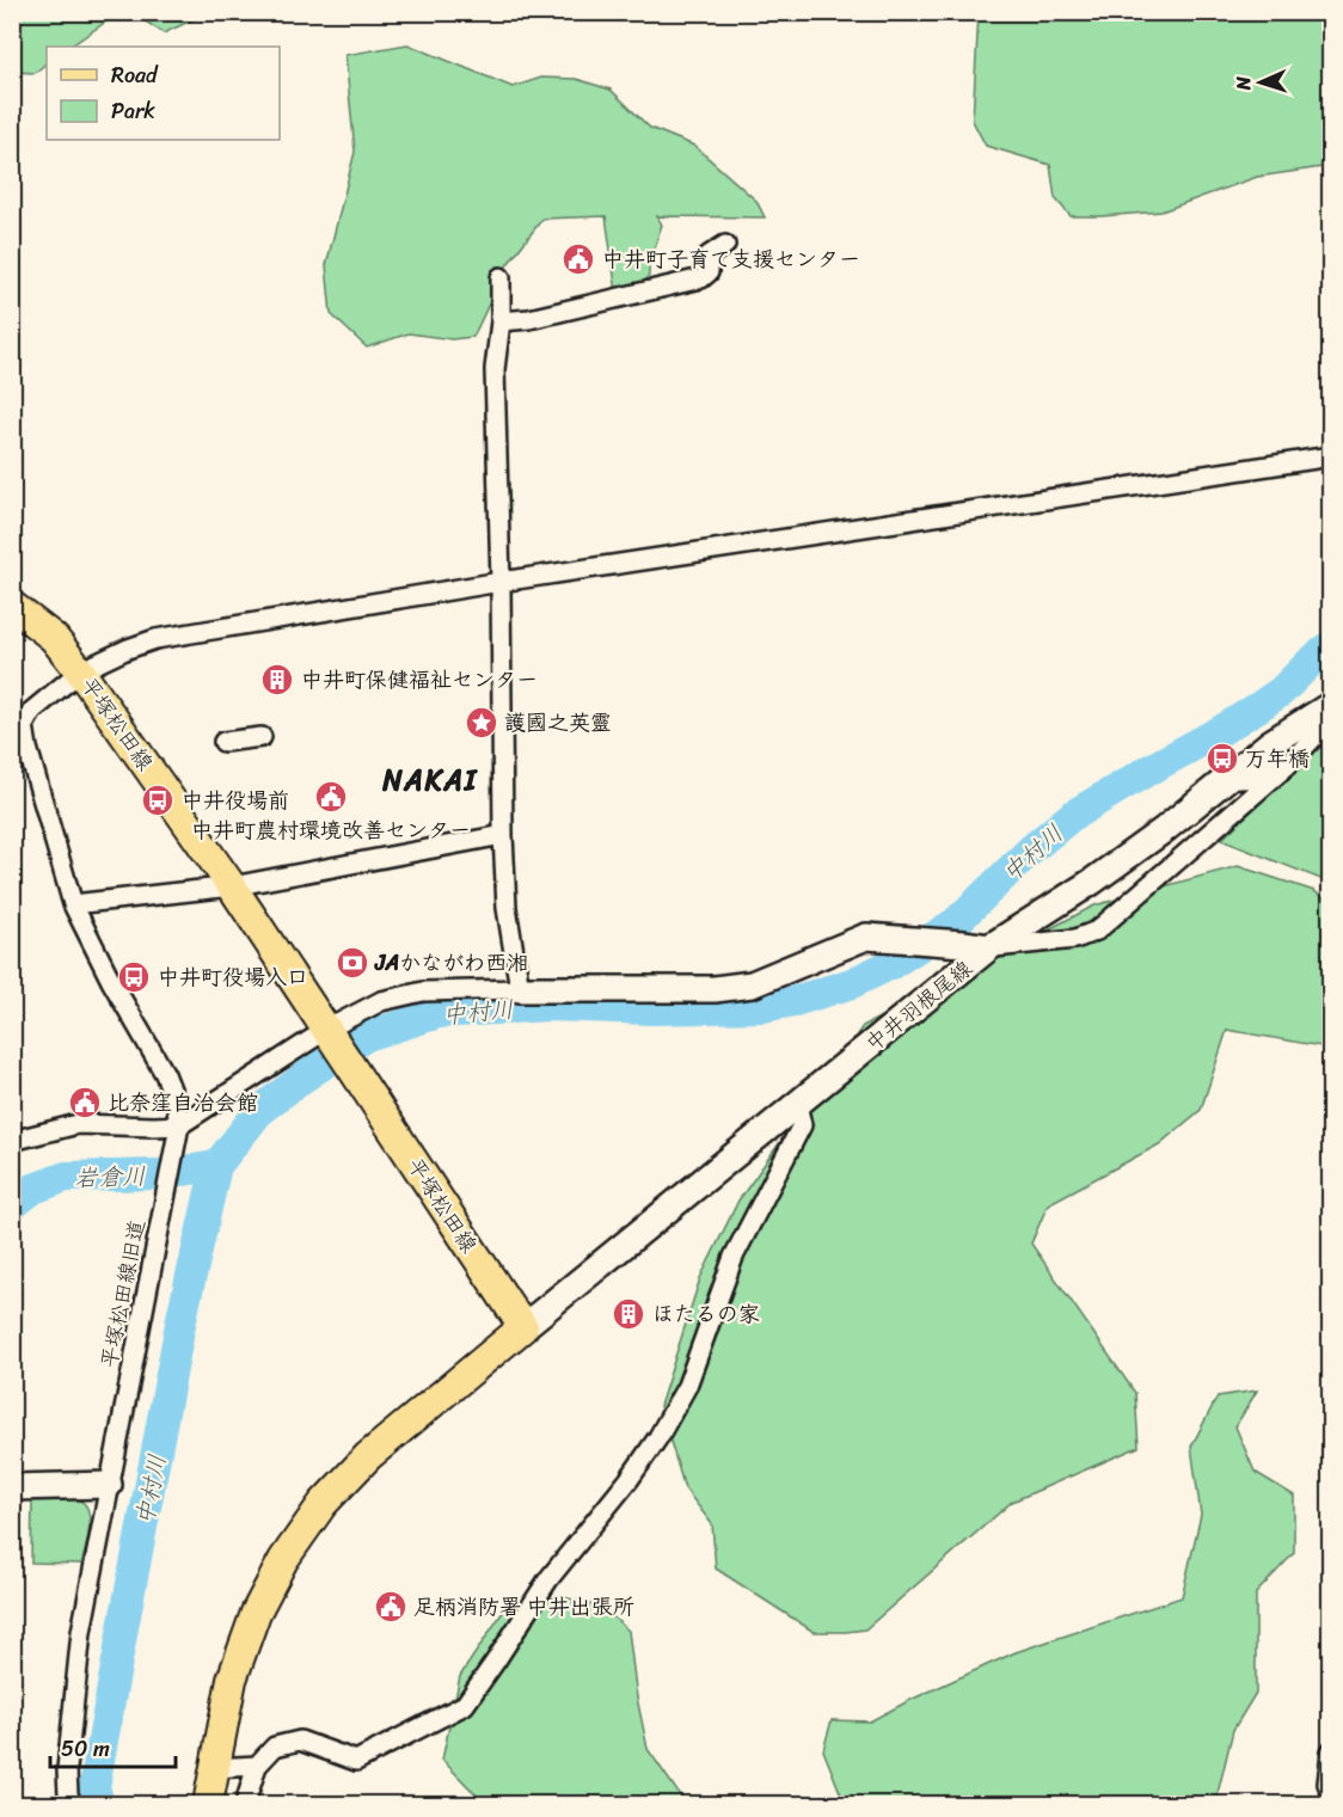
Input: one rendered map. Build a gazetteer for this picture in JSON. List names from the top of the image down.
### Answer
{
  "streets": {
    "main road": ["平塚松田線", "中井羽根尾線"],
    "street": ["平塚松田線旧道"]
  },
  "crossings": [
    ["平塚松田線", "中井羽根尾線"],
    ["平塚松田線", "平塚松田線旧道"]
  ],
  "districts": ["NAKAI"],
  "water": ["中村川", "岩倉川"],
  "places": {
    "public building": [
      "中井町子育て支援センター",
      "中井町農村環境改善センター",
      "比奈窪自治会館",
      "足柄消防署 中井出張所"
    ],
    "building": ["中井町保健福祉センター", "ほたるの家"],
    "place": ["護國之英靈"],
    "bus stop": ["万年橋", "中井役場前", "中井町役場入口"],
    "bank": ["JAかながわ西湘"]
  },
  "legend": ["Road", "Park"],
  "scale_bar": "50 m",
  "north": "left"
}
